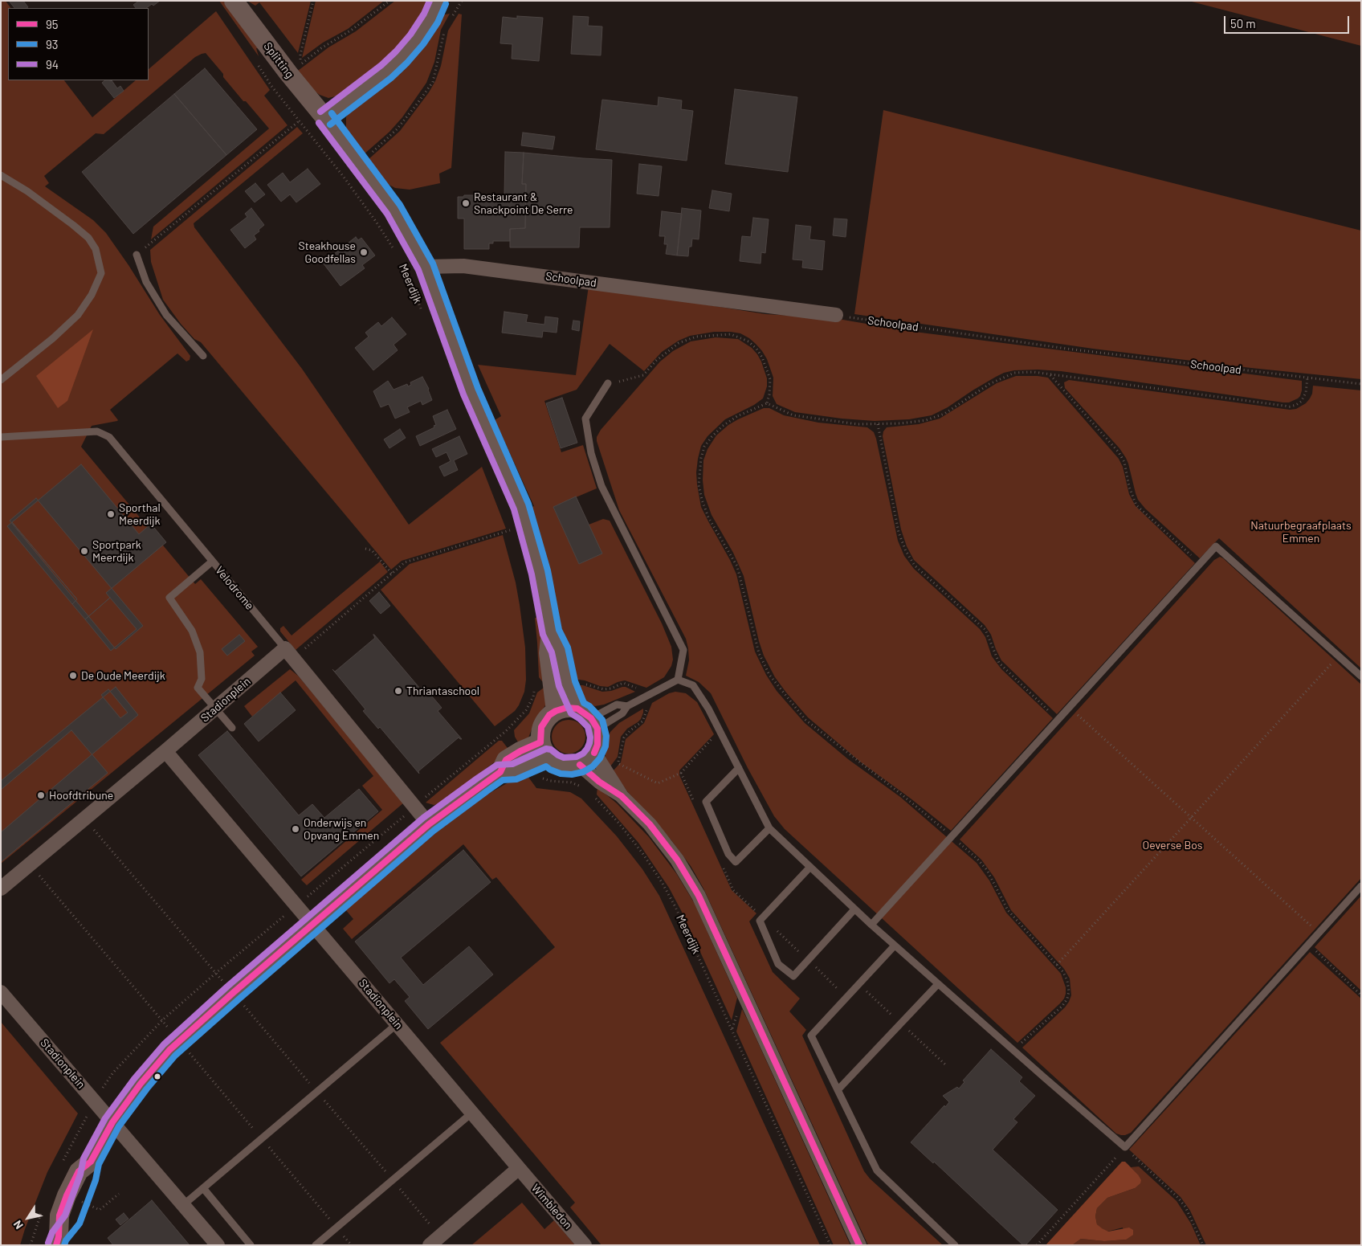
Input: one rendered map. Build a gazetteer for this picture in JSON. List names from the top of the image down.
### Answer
{
  "streets": {
    "street": [
      "Splitting",
      "Schoolpad",
      "Meerdijk",
      "Velodrome",
      "Stadionplein",
      "Wimbledon"
    ]
  },
  "crossings": [
    ["Splitting", "Meerdijk"],
    ["Schoolpad", "Meerdijk"],
    ["Velodrome", "Stadionplein"],
    ["Stadionplein", "Wimbledon"]
  ],
  "parks": ["Natuurbegraafplaats Emmen", "Oeverse Bos"],
  "places": [
    "Restaurant & Snackpoint De Serre",
    "Steakhouse Goodfellas",
    "Sporthal Meerdijk",
    "Sportpark Meerdijk",
    "De Oude Meerdijk",
    "Thriantaschool",
    "Hoofdtribune",
    "Onderwijs en Opvang Emmen"
  ],
  "lines": ["transit line 94", "transit line 93", "transit line 95"],
  "legend": ["95", "93", "94"],
  "scale_bar": "50 m",
  "north": "bottom left"
}
